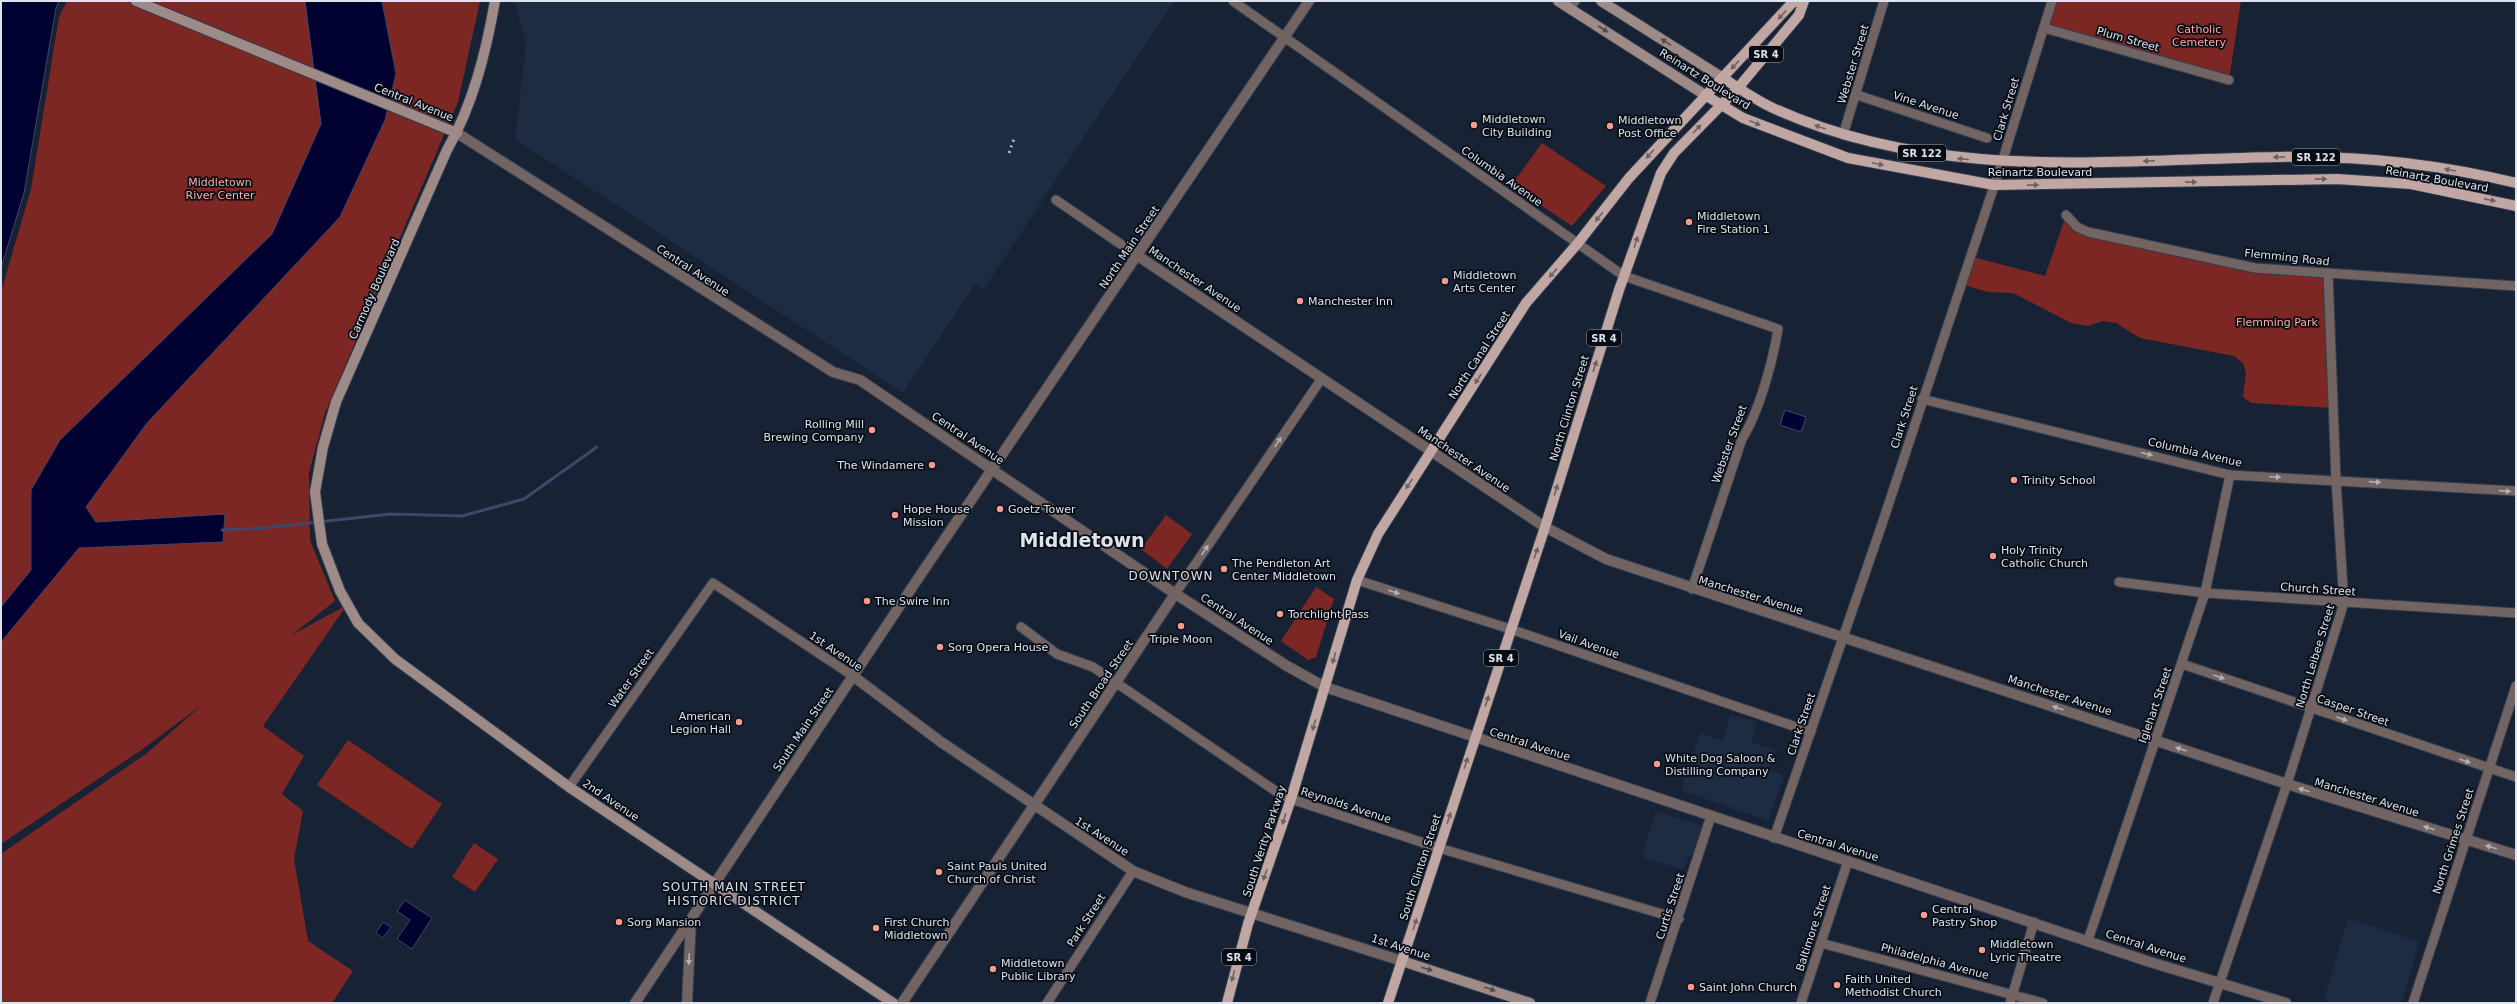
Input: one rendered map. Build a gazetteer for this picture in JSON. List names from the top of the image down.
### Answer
{
  "streets": {
    "main road": [
      "SR 4",
      "Reinartz Boulevard",
      "Central Avenue",
      "SR 122",
      "Carmody Boulevard",
      "North Canal Street",
      "North Clinton Street",
      "1st Avenue",
      "2nd Avenue",
      "South Verity Parkway",
      "South Clinton Street"
    ],
    "street": [
      "Plum Street",
      "Webster Street",
      "Vine Avenue",
      "Clark Street",
      "Columbia Avenue",
      "North Main Street",
      "Flemming Road",
      "Manchester Avenue",
      "Church Street",
      "Vail Avenue",
      "North Leibee Street",
      "Water Street",
      "South Broad Street",
      "Iglehart Street",
      "Casper Street",
      "South Main Street",
      "Reynolds Avenue",
      "North Grimes Street",
      "Curtis Street",
      "Park Street",
      "Baltimore Street",
      "Philadelphia Avenue"
    ]
  },
  "crossings": [
    ["Plum Street", "Clark Street"],
    ["SR 4", "Reinartz Boulevard"],
    ["SR 4", "North Canal Street"],
    ["SR 4", "North Clinton Street"],
    ["Webster Street", "Reinartz Boulevard"],
    ["Webster Street", "Vine Avenue"],
    ["Webster Street", "Columbia Avenue"],
    ["Webster Street", "Manchester Avenue"],
    ["Reinartz Boulevard", "Clark Street"],
    ["Reinartz Boulevard", "North Canal Street"],
    ["Reinartz Boulevard", "North Clinton Street"],
    ["Central Avenue", "Clark Street"],
    ["Central Avenue", "North Main Street"],
    ["Central Avenue", "Carmody Boulevard"],
    ["Central Avenue", "North Canal Street"],
    ["Central Avenue", "North Clinton Street"],
    ["Central Avenue", "North Leibee Street"],
    ["Central Avenue", "South Broad Street"],
    ["Central Avenue", "Iglehart Street"],
    ["Central Avenue", "South Main Street"],
    ["Central Avenue", "South Verity Parkway"],
    ["Central Avenue", "South Clinton Street"],
    ["Central Avenue", "Curtis Street"],
    ["Central Avenue", "Baltimore Street"],
    ["Clark Street", "Columbia Avenue"],
    ["Clark Street", "Manchester Avenue"],
    ["Clark Street", "Vail Avenue"],
    ["Columbia Avenue", "North Main Street"],
    ["Columbia Avenue", "North Canal Street"],
    ["Columbia Avenue", "North Clinton Street"],
    ["Columbia Avenue", "North Leibee Street"],
    ["Columbia Avenue", "Iglehart Street"],
    ["North Main Street", "Manchester Avenue"],
    ["North Main Street", "South Main Street"],
    ["Flemming Road", "North Leibee Street"],
    ["Manchester Avenue", "North Canal Street"],
    ["Manchester Avenue", "North Clinton Street"],
    ["Manchester Avenue", "North Leibee Street"],
    ["Manchester Avenue", "South Broad Street"],
    ["Manchester Avenue", "Iglehart Street"],
    ["Manchester Avenue", "North Grimes Street"],
    ["Carmody Boulevard", "2nd Avenue"],
    ["North Canal Street", "Vail Avenue"],
    ["North Canal Street", "South Verity Parkway"],
    ["North Clinton Street", "Vail Avenue"],
    ["North Clinton Street", "South Clinton Street"],
    ["Church Street", "North Leibee Street"],
    ["Church Street", "Iglehart Street"],
    ["1st Avenue", "Water Street"],
    ["1st Avenue", "South Broad Street"],
    ["1st Avenue", "South Main Street"],
    ["1st Avenue", "South Verity Parkway"],
    ["1st Avenue", "South Clinton Street"],
    ["1st Avenue", "Park Street"],
    ["North Leibee Street", "Casper Street"],
    ["Water Street", "2nd Avenue"],
    ["South Broad Street", "Reynolds Avenue"],
    ["Iglehart Street", "Casper Street"],
    ["Casper Street", "North Grimes Street"],
    ["South Main Street", "2nd Avenue"],
    ["Reynolds Avenue", "South Verity Parkway"],
    ["Reynolds Avenue", "South Clinton Street"],
    ["Reynolds Avenue", "Curtis Street"],
    ["Baltimore Street", "Philadelphia Avenue"]
  ],
  "one_way": [
    "Columbia Avenue",
    "Manchester Avenue",
    "North Canal Street",
    "North Clinton Street",
    "Casper Street",
    "South Verity Parkway",
    "South Clinton Street"
  ],
  "districts": ["Middletown", "DOWNTOWN", "SOUTH MAIN STREET HISTORIC DISTRICT"],
  "parks": ["Catholic Cemetery", "Middletown River Center", "Flemming Park"],
  "places": [
    "Middletown City Building",
    "Middletown Post Office",
    "Middletown Fire Station 1",
    "Middletown Arts Center",
    "Manchester Inn",
    "Rolling Mill Brewing Company",
    "The Windamere",
    "Trinity School",
    "Goetz Tower",
    "Hope House Mission",
    "Holy Trinity Catholic Church",
    "The Pendleton Art Center Middletown",
    "The Swire Inn",
    "Torchlight Pass",
    "Triple Moon",
    "Sorg Opera House",
    "American Legion Hall",
    "White Dog Saloon & Distilling Company",
    "Saint Pauls United Church of Christ",
    "Central Pastry Shop",
    "Sorg Mansion",
    "First Church Middletown",
    "Middletown Lyric Theatre",
    "Middletown Public Library",
    "Faith United Methodist Church",
    "Saint John Church"
  ]
}
